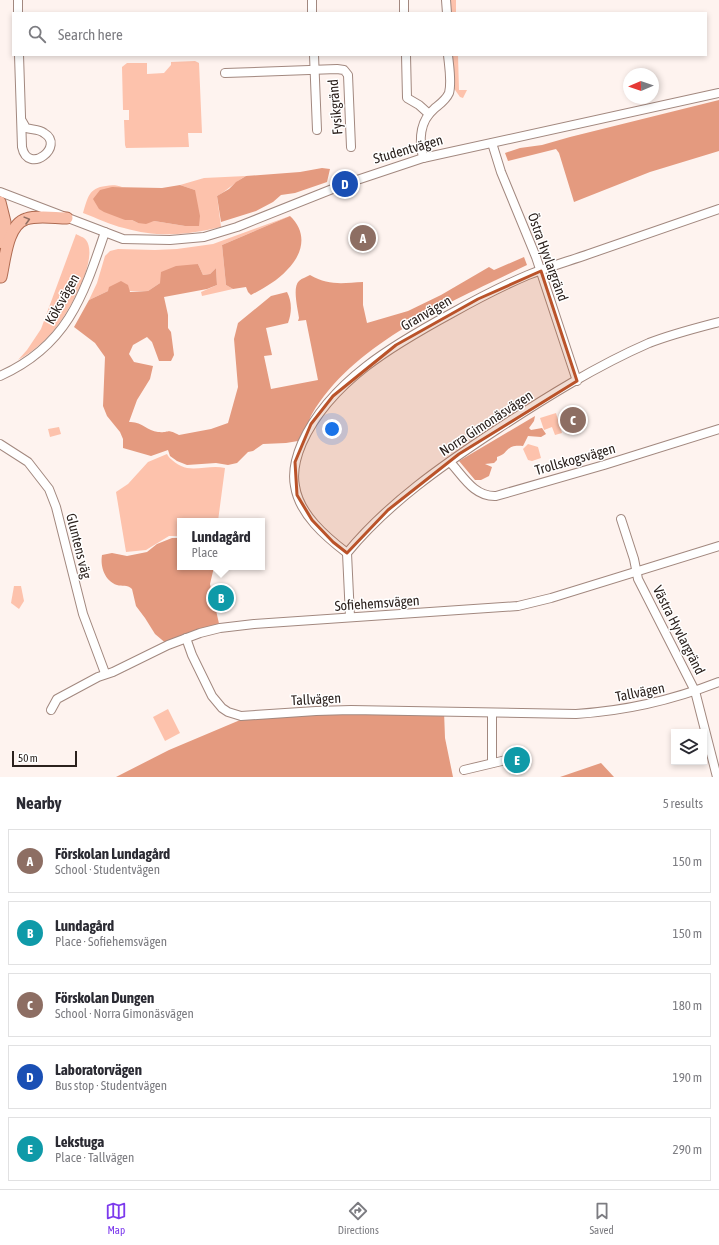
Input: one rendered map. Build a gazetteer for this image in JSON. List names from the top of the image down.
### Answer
{
  "streets": {
    "main road": ["Studentvägen"],
    "street": [
      "Fysikgränd",
      "Östra Hyvlargränd",
      "Köksvägen",
      "Granvägen",
      "Norra Gimonäsvägen",
      "Trollskogsvägen",
      "Gluntens väg",
      "Sofiehemsvägen",
      "Västra Hyvlargränd",
      "Tallvägen"
    ]
  },
  "crossings": [
    ["Studentvägen", "Östra Hyvlargränd"],
    ["Studentvägen", "Köksvägen"],
    ["Östra Hyvlargränd", "Granvägen"],
    ["Östra Hyvlargränd", "Norra Gimonäsvägen"],
    ["Granvägen", "Norra Gimonäsvägen"],
    ["Norra Gimonäsvägen", "Trollskogsvägen"],
    ["Gluntens väg", "Sofiehemsvägen"],
    ["Sofiehemsvägen", "Västra Hyvlargränd"],
    ["Sofiehemsvägen", "Tallvägen"],
    ["Västra Hyvlargränd", "Tallvägen"]
  ],
  "scale_bar": "50 m",
  "north": "left",
  "page": {
    "search": "Search here",
    "pins": [
      "D",
      "A",
      "C",
      "B",
      "E"
    ],
    "popup": ["Lundagård", "Place"],
    "scale": "50 m",
    "heading": ["Nearby", "5 results"],
    "list": [
      {
        "mark": "A",
        "name": "Förskolan Lundagård",
        "note": "School · Studentvägen",
        "value": "150 m"
      },
      {
        "mark": "B",
        "name": "Lundagård",
        "note": "Place · Sofiehemsvägen",
        "value": "150 m"
      },
      {
        "mark": "C",
        "name": "Förskolan Dungen",
        "note": "School · Norra Gimonäsvägen",
        "value": "180 m"
      },
      {
        "mark": "D",
        "name": "Laboratorvägen",
        "note": "Bus stop · Studentvägen",
        "value": "190 m"
      },
      {
        "mark": "E",
        "name": "Lekstuga",
        "note": "Place · Tallvägen",
        "value": "290 m"
      }
    ],
    "nav": ["Map", "Directions", "Saved"]
  }
}
